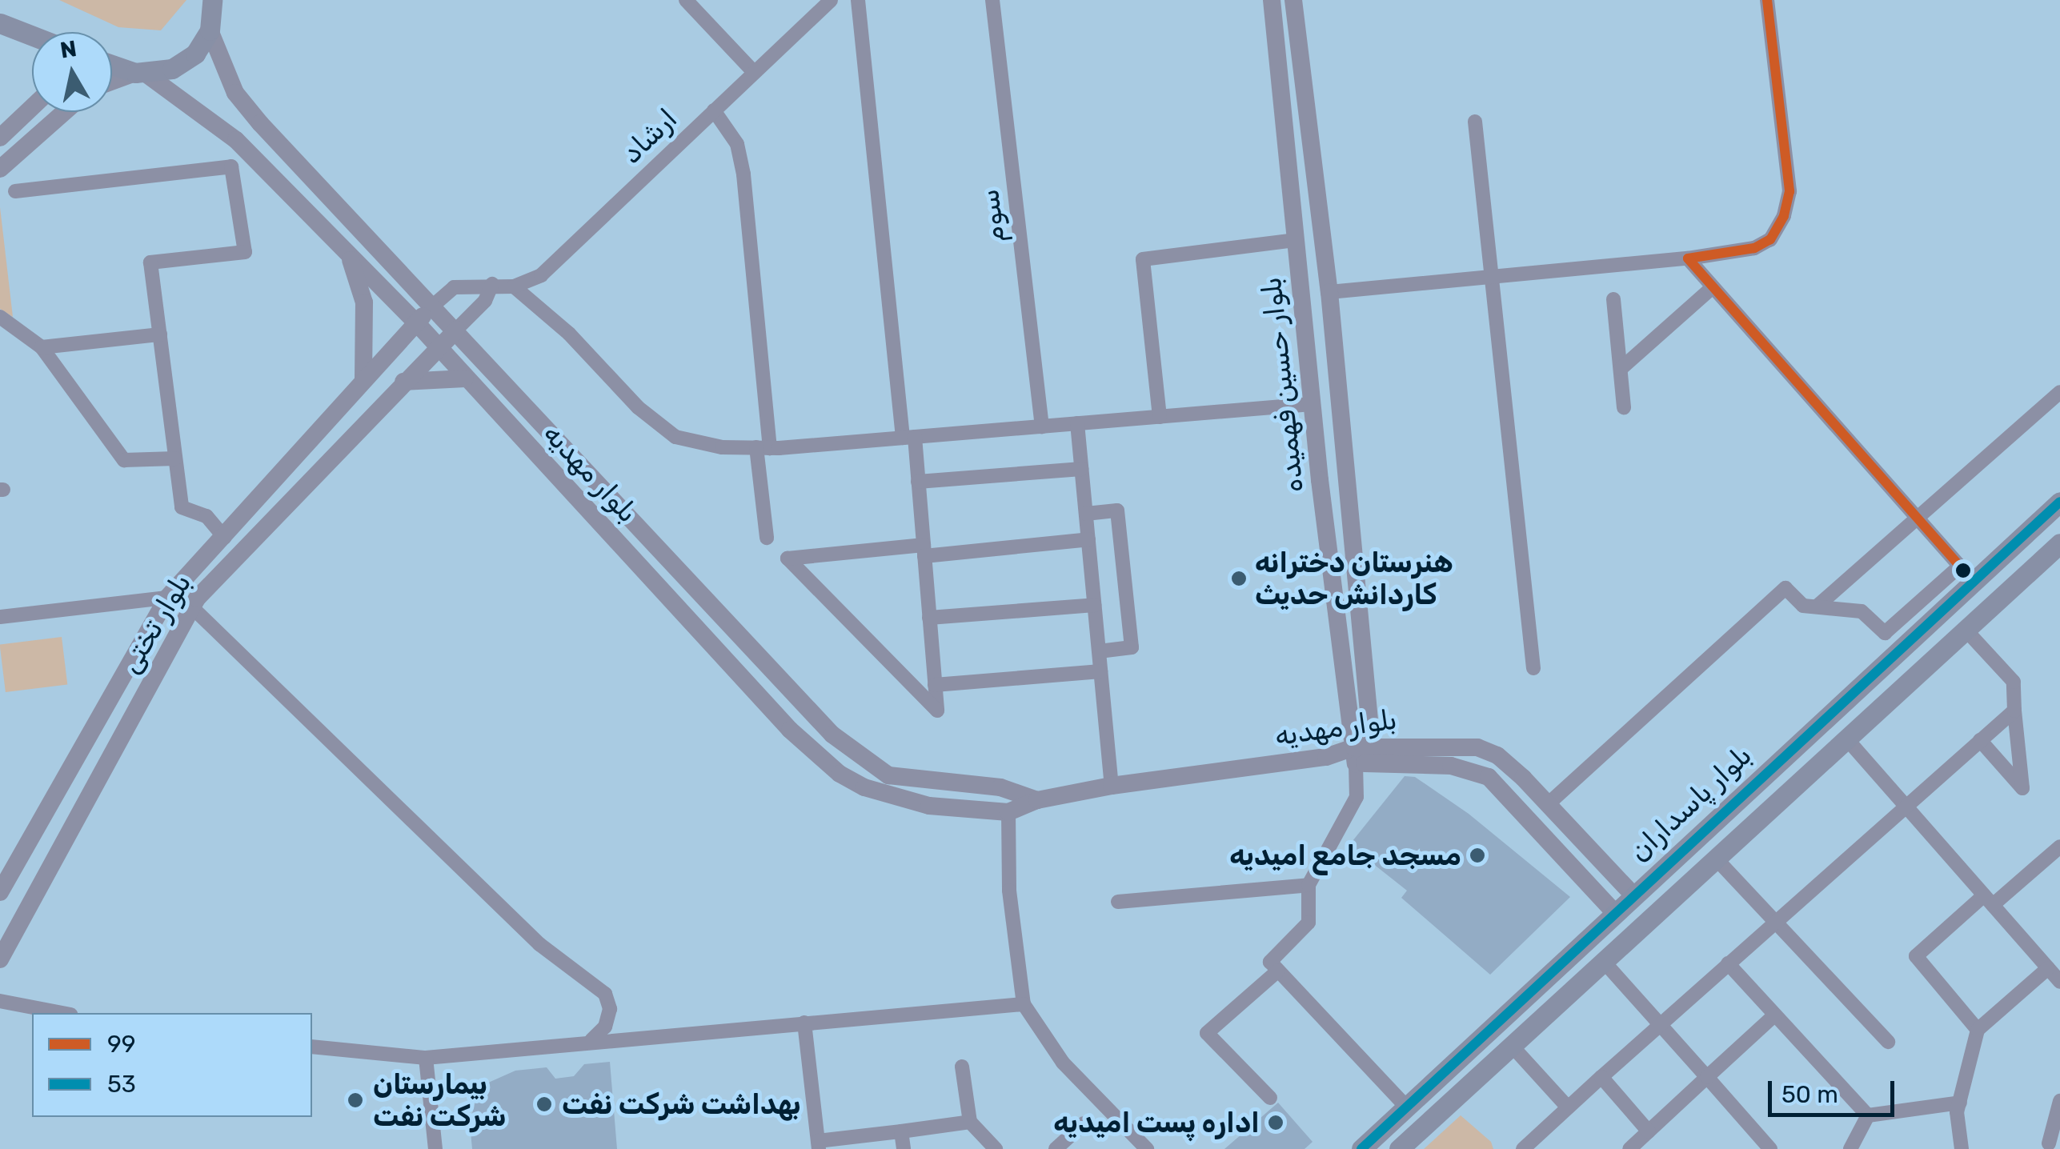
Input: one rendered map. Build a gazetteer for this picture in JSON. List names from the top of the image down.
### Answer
{
  "streets": {
    "main road": ["بلوار پاسداران"],
    "street": [
      "ارشاد",
      "سوم",
      "بلوار حسین فهمیده",
      "بلوار مهدیه",
      "بلوار تختی"
    ]
  },
  "crossings": [
    ["بلوار حسین فهمیده", "بلوار مهدیه"],
    ["بلوار مهدیه", "بلوار تختی"],
    ["بلوار مهدیه", "بلوار پاسداران"]
  ],
  "places": [
    "هنرستان دخترانه کاردانش حدیث",
    "مسجد جامع امیدیه",
    "بیمارستان شرکت نفت",
    "بهداشت شرکت نفت",
    "اداره پست امیدیه"
  ],
  "lines": ["transit line 99", "transit line 53"],
  "legend": ["99", "53"],
  "scale_bar": "50 m",
  "north": "top"
}
